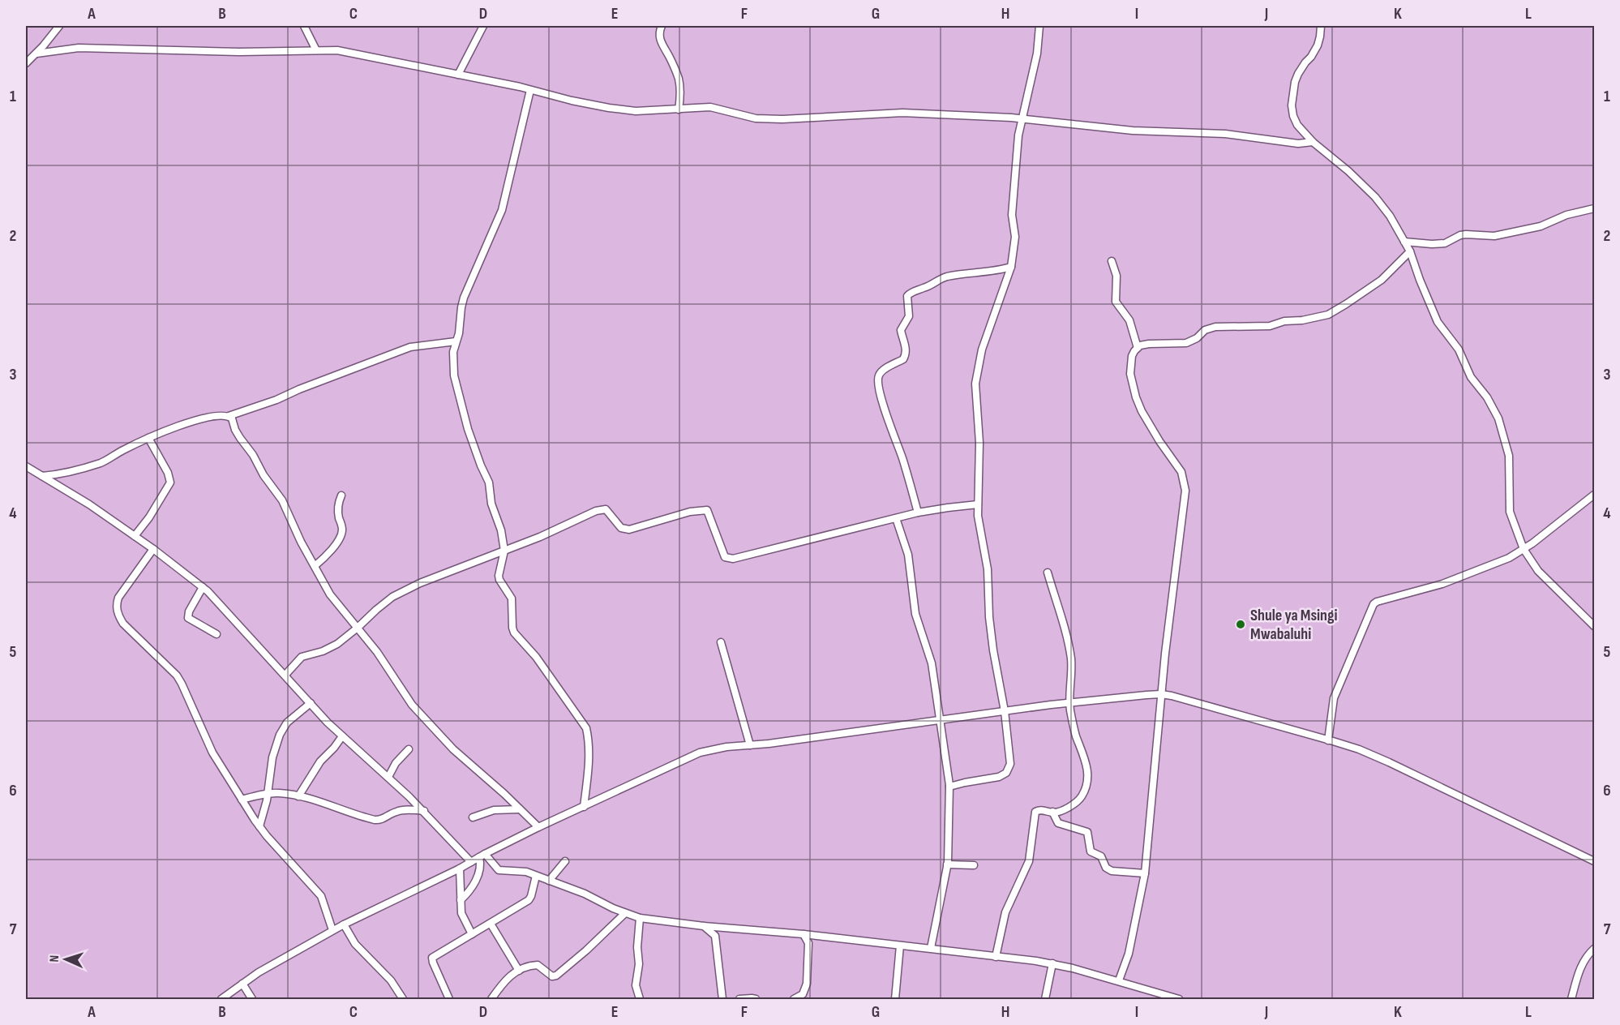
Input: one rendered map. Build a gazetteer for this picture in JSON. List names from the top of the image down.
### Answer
{
  "places": ["Shule ya Msingi Mwabaluhi"],
  "north": "left",
  "grid": {
    "columns": [
      "A",
      "B",
      "C",
      "D",
      "E",
      "F",
      "G",
      "H",
      "I",
      "J",
      "K",
      "L"
    ],
    "rows": [
      "1",
      "2",
      "3",
      "4",
      "5",
      "6",
      "7"
    ]
  }
}
